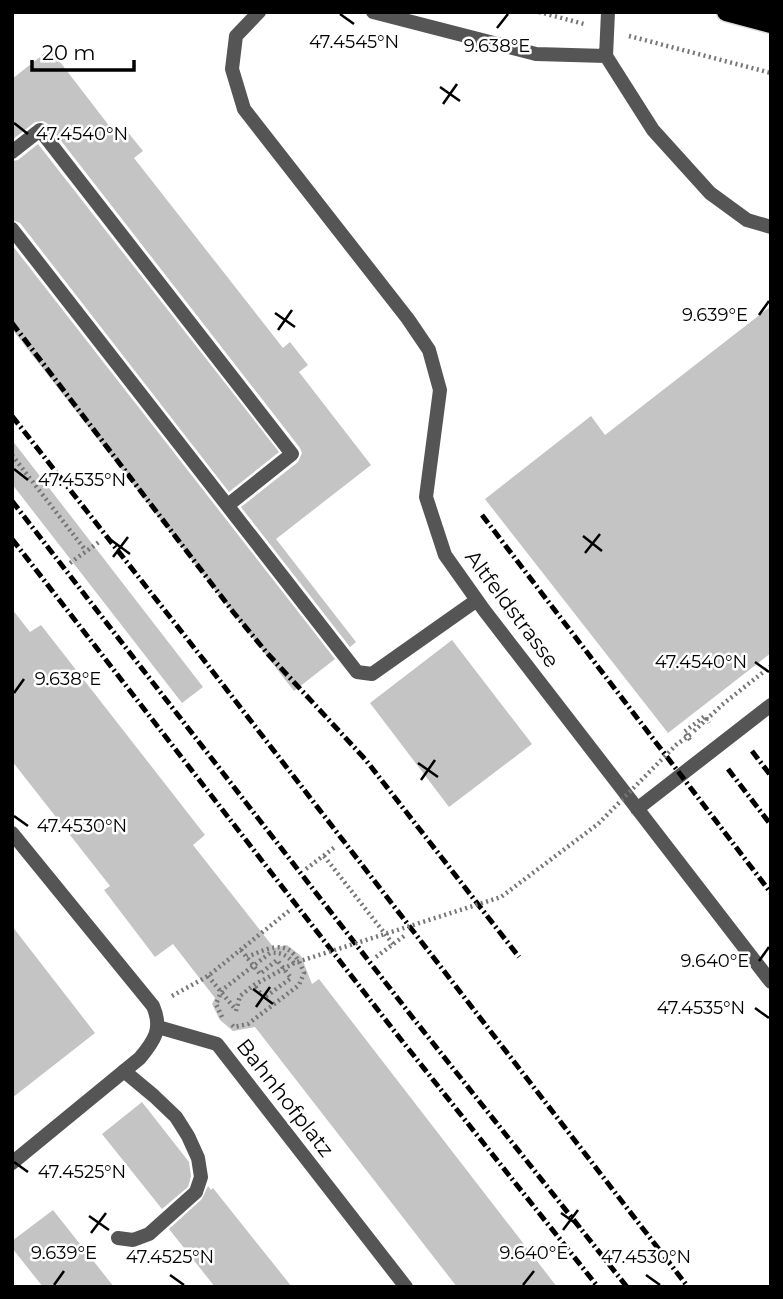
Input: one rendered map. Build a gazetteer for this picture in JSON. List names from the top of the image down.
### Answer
{
  "streets": {
    "street": ["Altfeldstrasse", "Bahnhofplatz"]
  },
  "scale_bar": "20 m",
  "coordinates": [
    "47.4545°N",
    "9.638°E",
    "47.4540°N",
    "9.639°E",
    "47.4535°N",
    "47.4530°N",
    "9.640°E",
    "47.4525°N"
  ]
}
